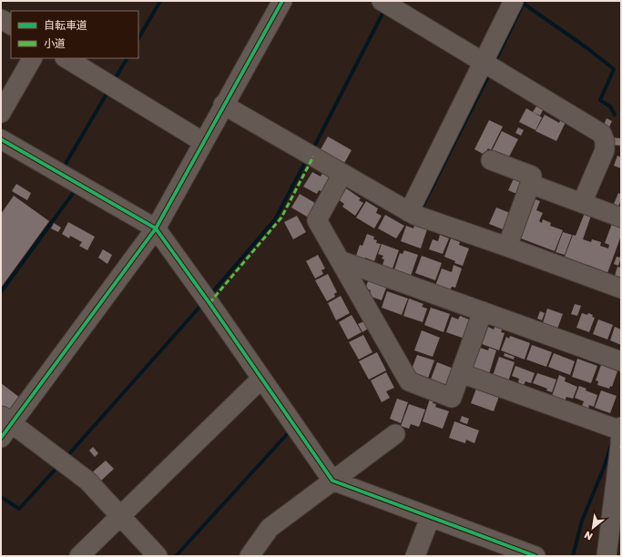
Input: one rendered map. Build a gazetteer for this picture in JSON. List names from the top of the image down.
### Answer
{
  "legend": ["自転車道", "小道"],
  "north": "bottom left"
}
